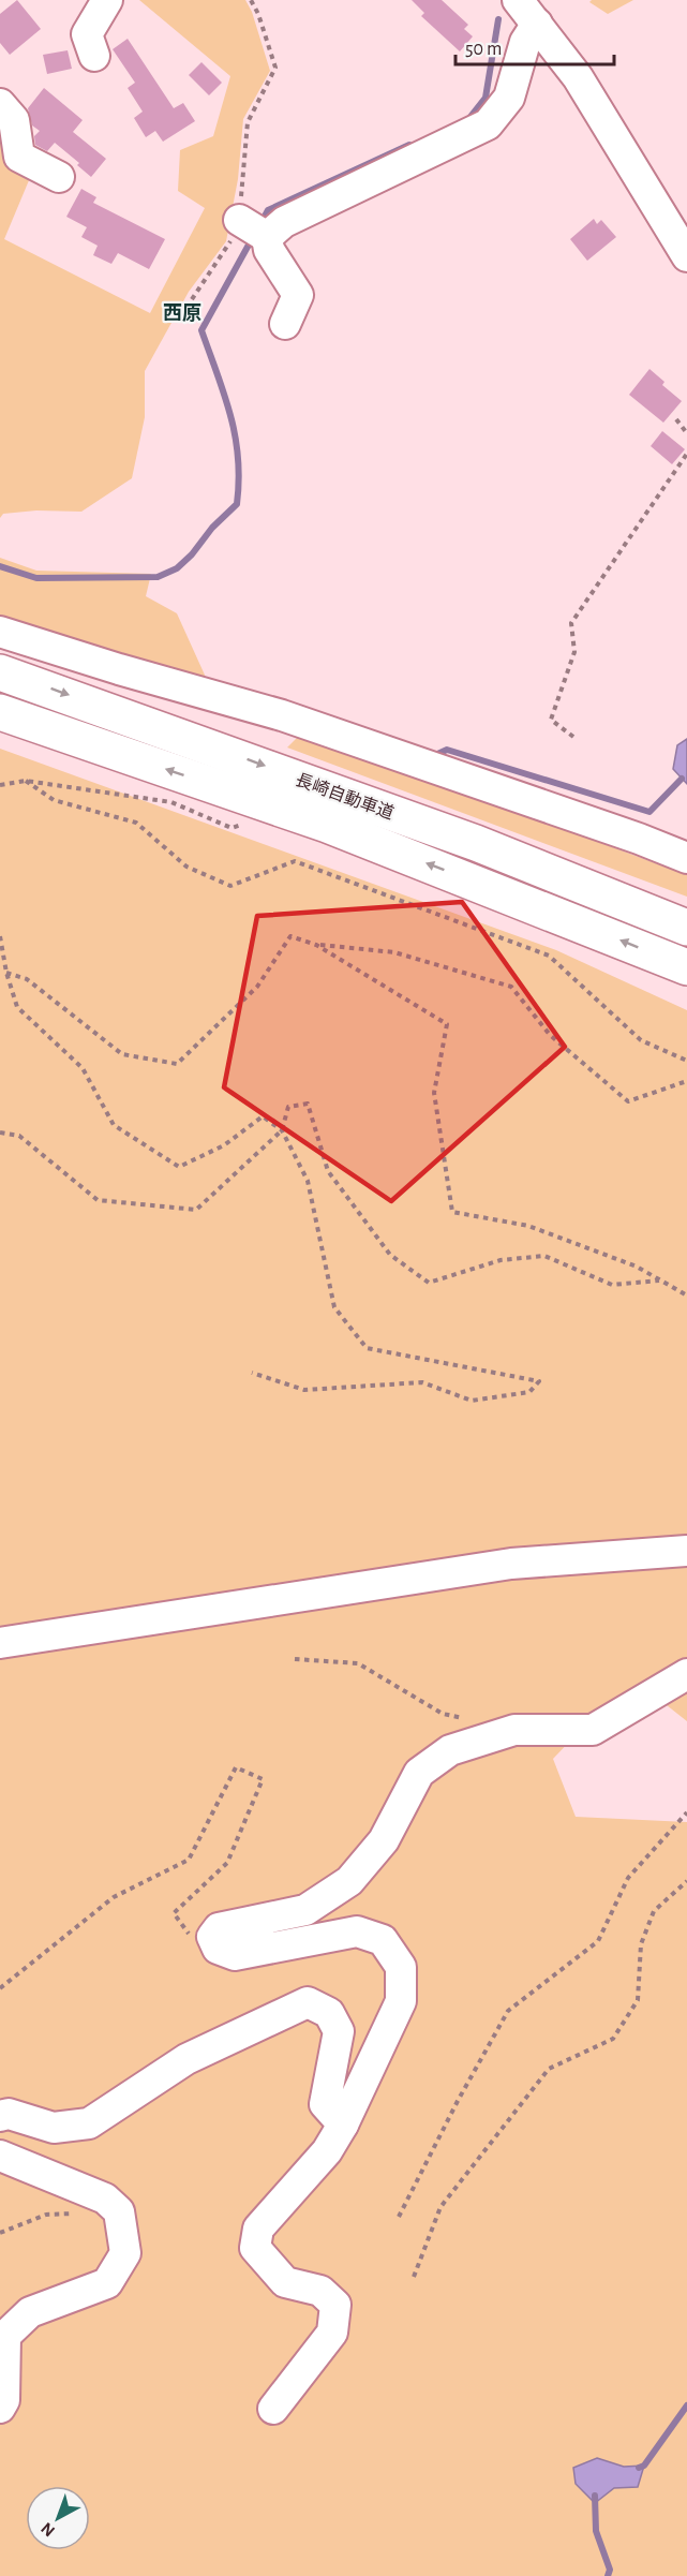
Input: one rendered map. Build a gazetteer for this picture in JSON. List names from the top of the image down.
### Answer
{
  "streets": {
    "highway": ["長崎自動車道"]
  },
  "districts": ["西原"],
  "scale_bar": "50 m",
  "north": "bottom left"
}
